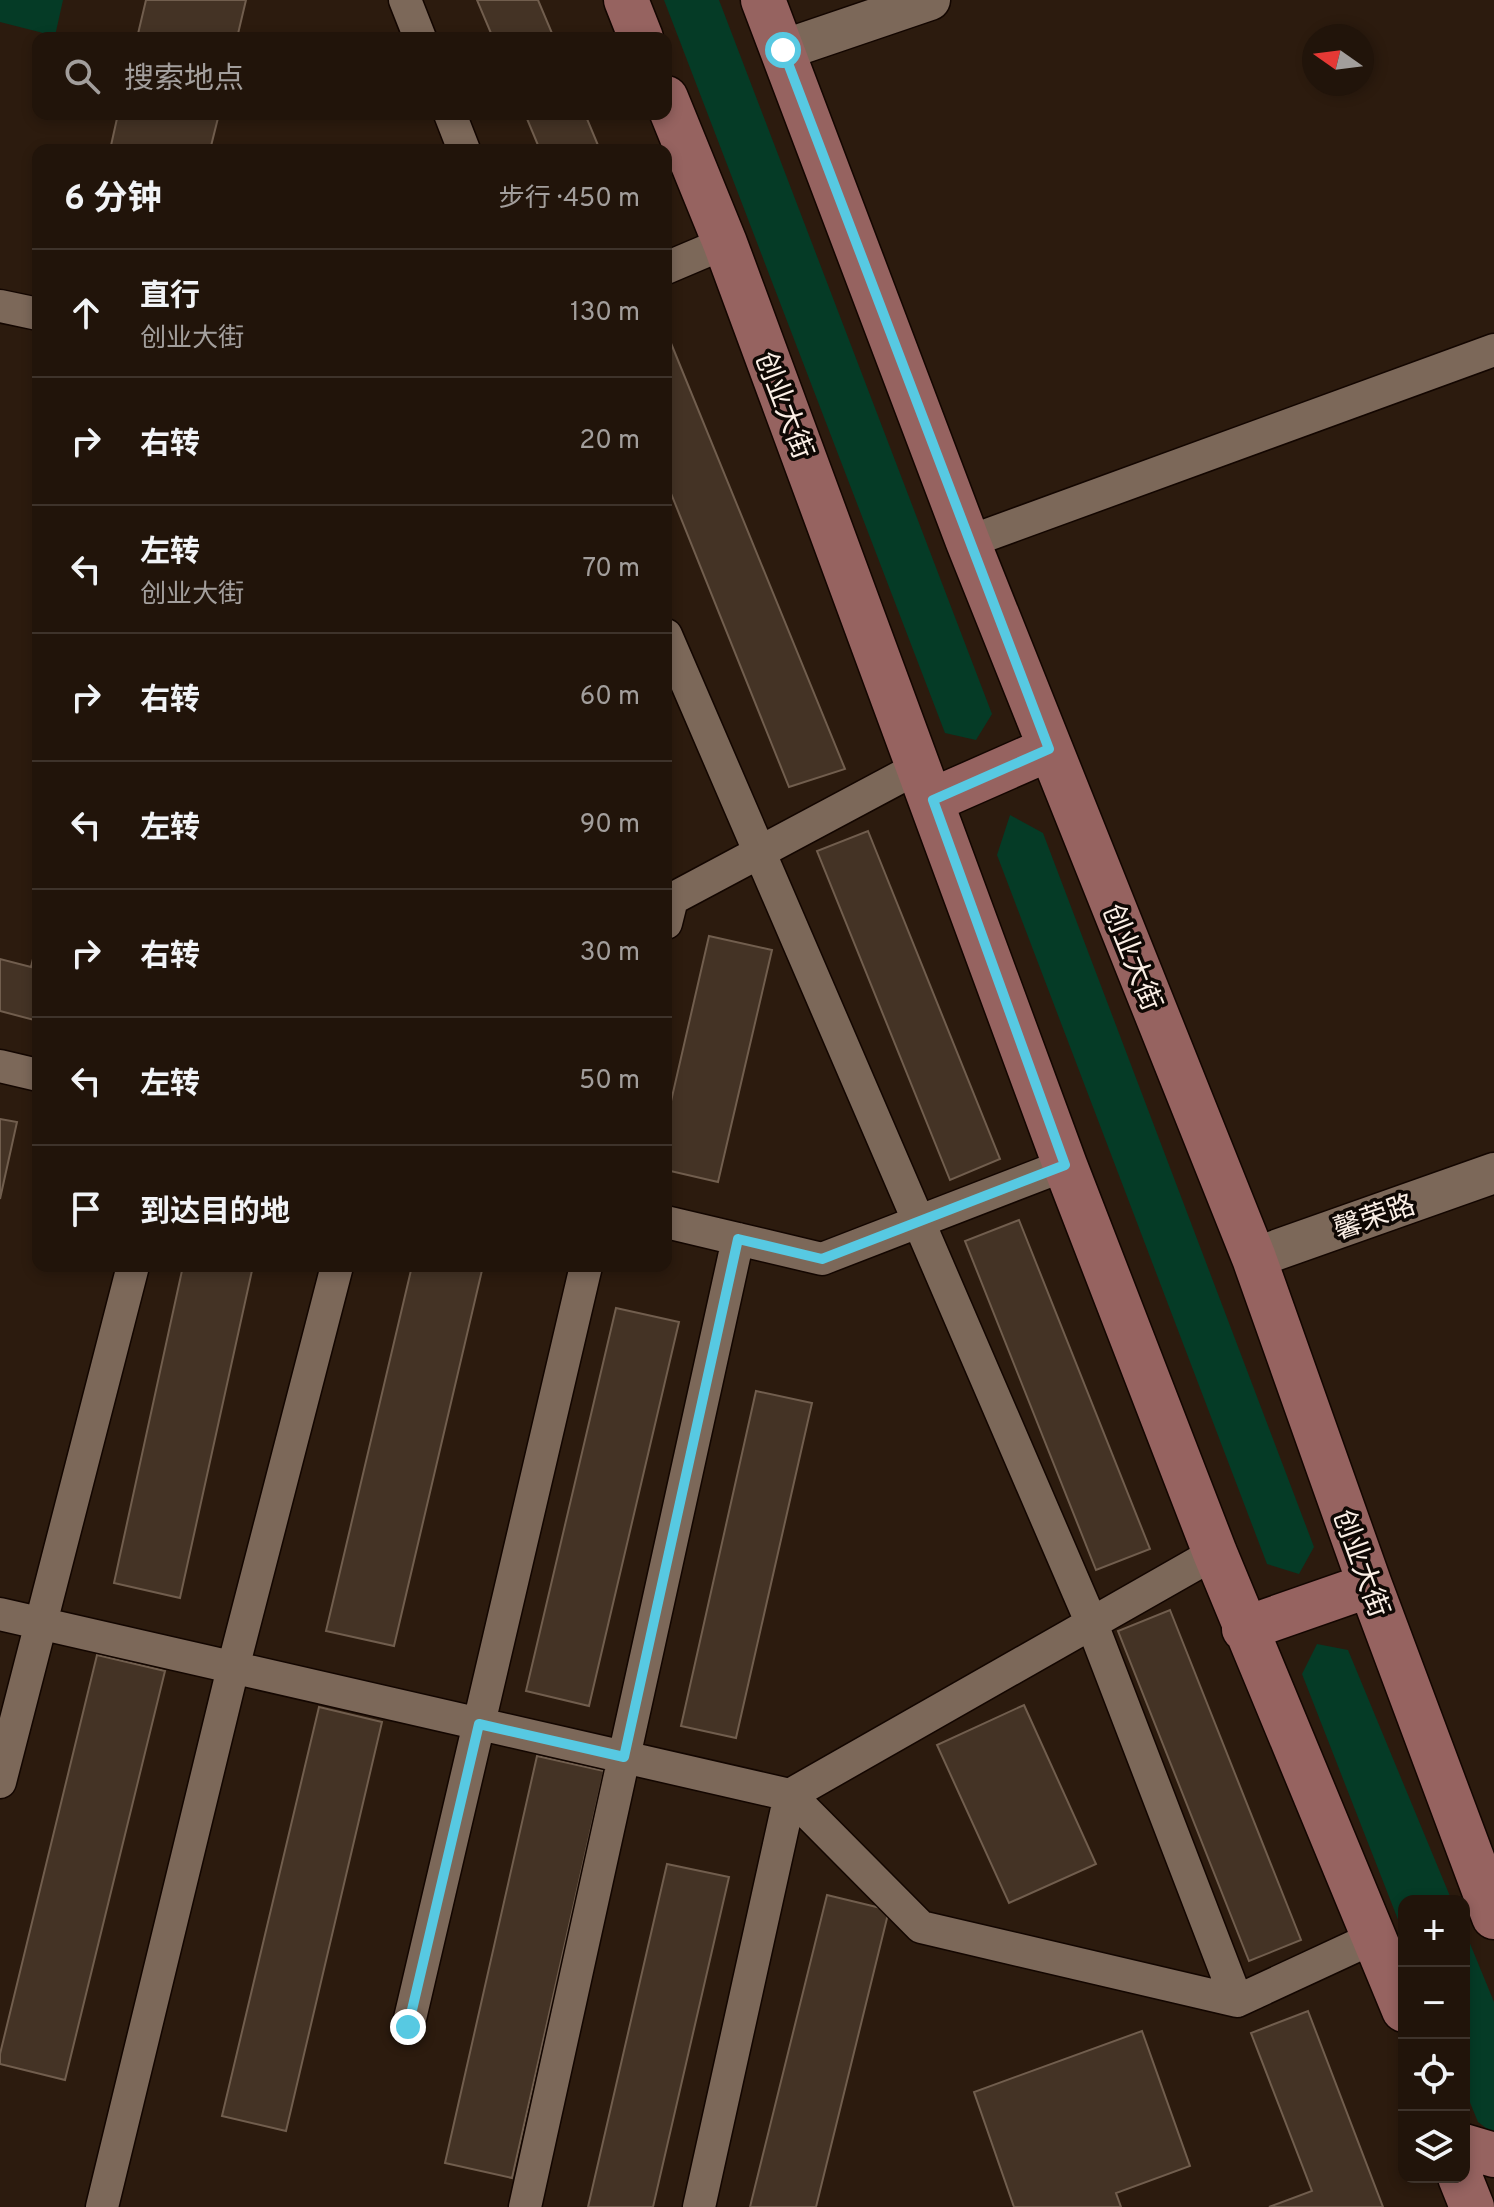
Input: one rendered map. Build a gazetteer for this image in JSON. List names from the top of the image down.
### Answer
{
  "streets": {
    "main road": ["创业大街"],
    "street": ["馨荣路"]
  },
  "crossings": [
    ["创业大街", "馨荣路"]
  ],
  "north": "left",
  "page": {
    "search": "搜索地点",
    "heading": ["6 分钟", "步行 · 450 m"],
    "list": [
      ["直行", "创业大街", "130 m"],
      ["右转", "20 m"],
      ["左转", "创业大街", "70 m"],
      ["右转", "60 m"],
      ["左转", "90 m"],
      ["右转", "30 m"],
      ["左转", "50 m"],
      "到达目的地"
    ],
    "map_buttons": ["+", "−"]
  }
}
